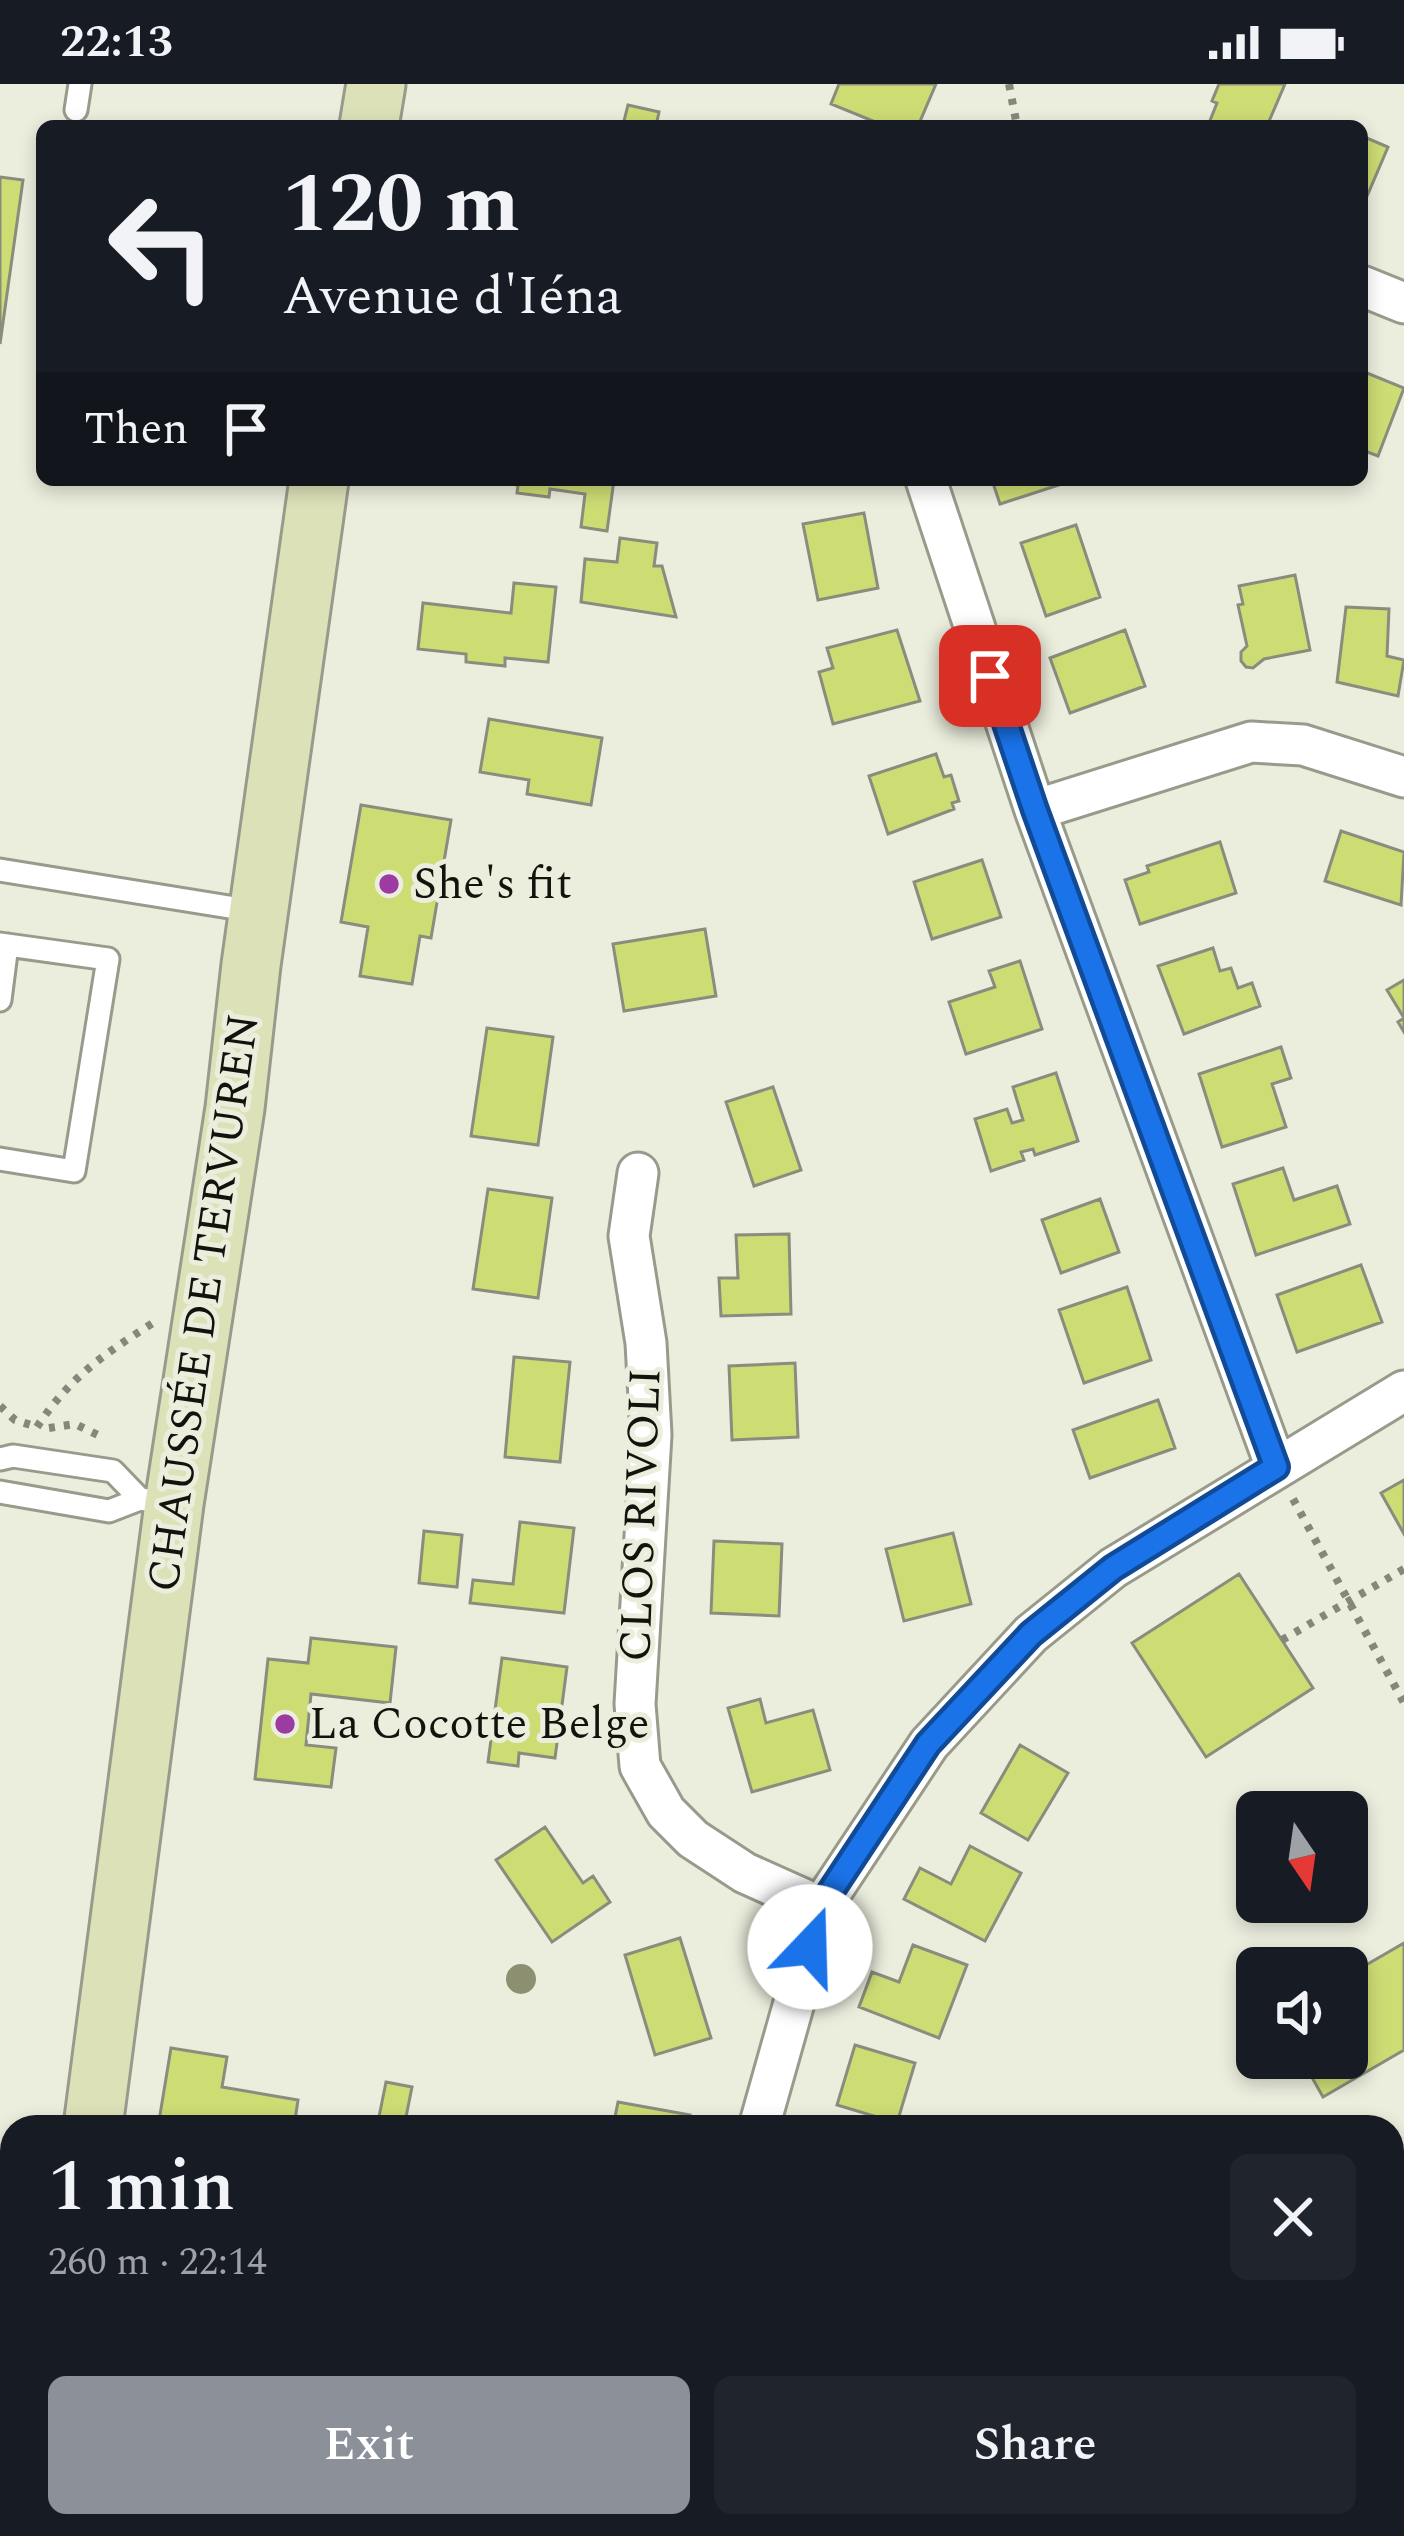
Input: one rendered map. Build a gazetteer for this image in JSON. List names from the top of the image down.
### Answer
{
  "streets": {
    "street": ["CHAUSSÉE DE TERVUREN", "CLOS RIVOLI"]
  },
  "places": ["She's fit", "La Cocotte Belge"],
  "north": "bottom",
  "page": {
    "status": "22:13",
    "turn": ["120 m", "Avenue d'Iéna"],
    "then": "Then",
    "heading": ["1 min", "260 m · 22:14"],
    "buttons": ["Exit", "Share"]
  }
}
